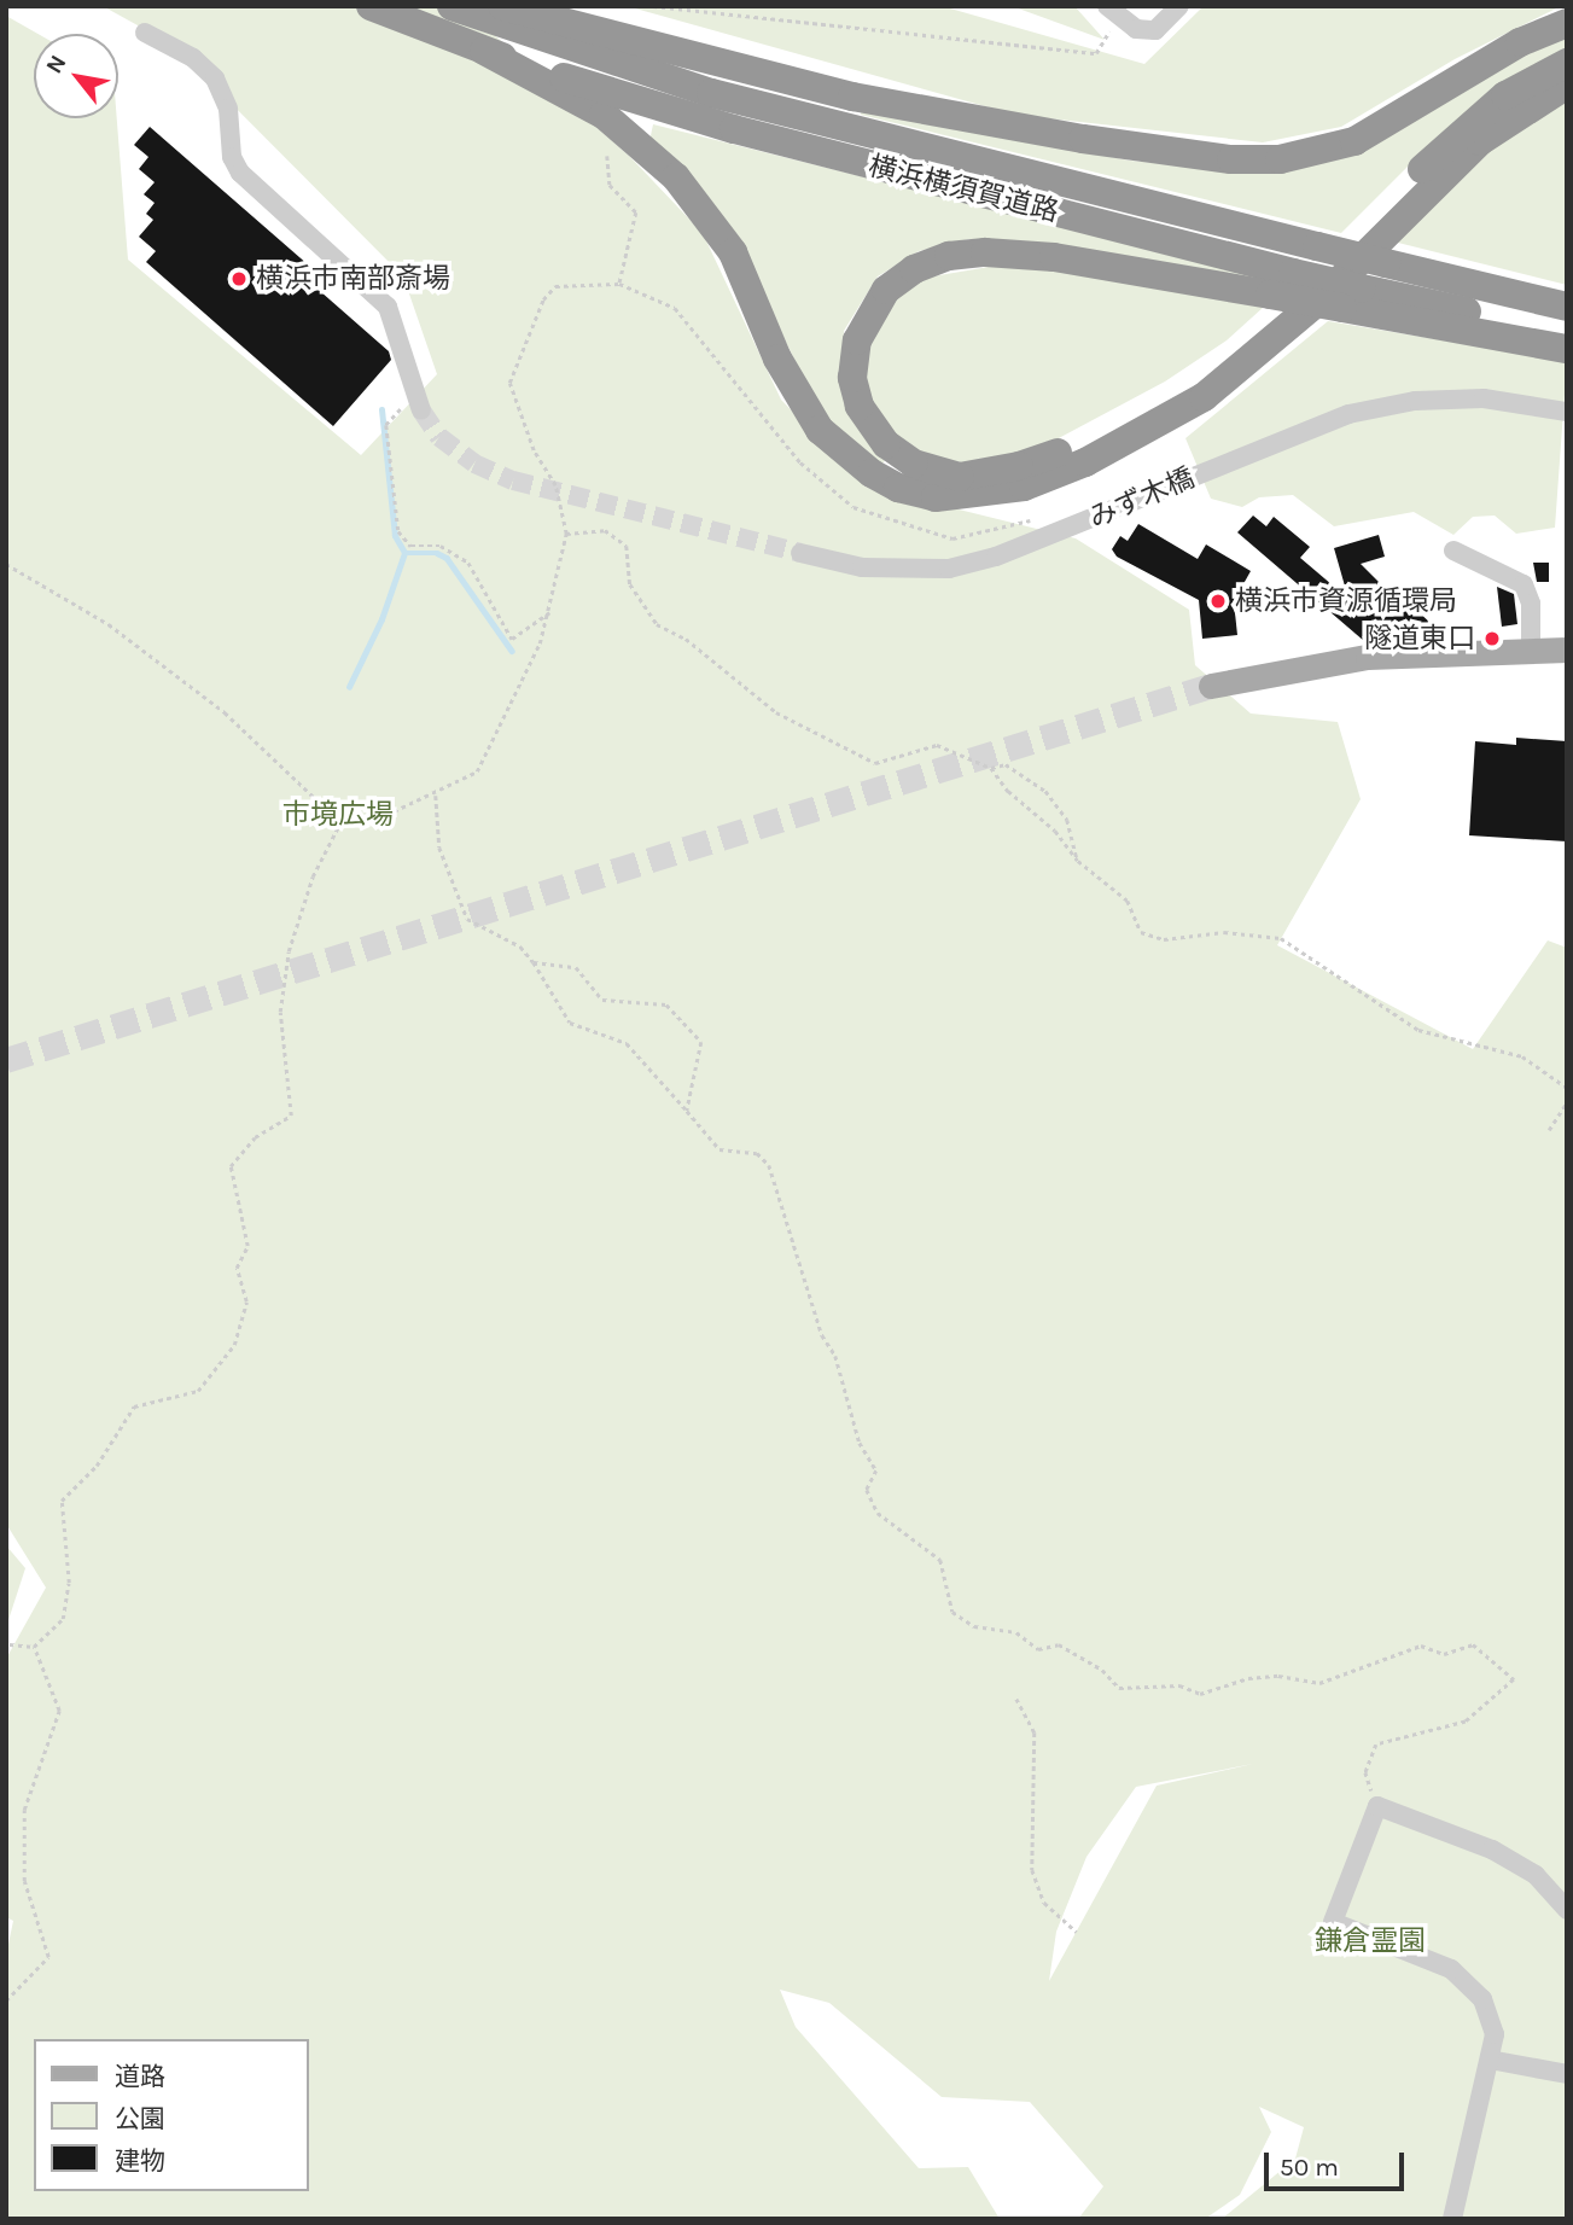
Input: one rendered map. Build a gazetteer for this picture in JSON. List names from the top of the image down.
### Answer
{
  "streets": {
    "highway": ["横浜横須賀道路"],
    "street": ["みず木橋"]
  },
  "parks": ["市境広場", "鎌倉霊園"],
  "places": ["横浜市南部斎場", "横浜市資源循環局", "隧道東口"],
  "legend": ["道路", "公園", "建物"],
  "scale_bar": "50 m",
  "north": "top left"
}
